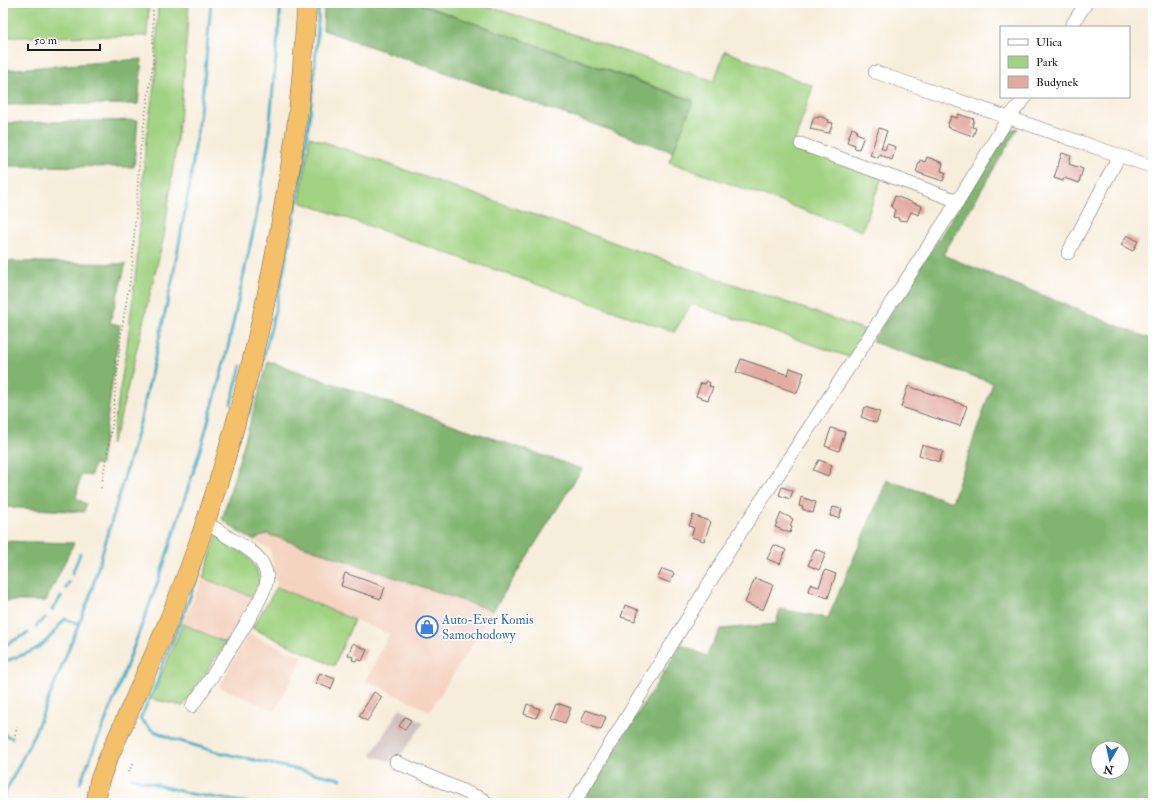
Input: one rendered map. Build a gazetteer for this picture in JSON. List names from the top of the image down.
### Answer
{
  "places": {
    "shop": ["Auto-Ever Komis Samochodowy"]
  },
  "legend": ["Ulica", "Park", "Budynek"],
  "scale_bar": "50 m",
  "north": "bottom"
}
